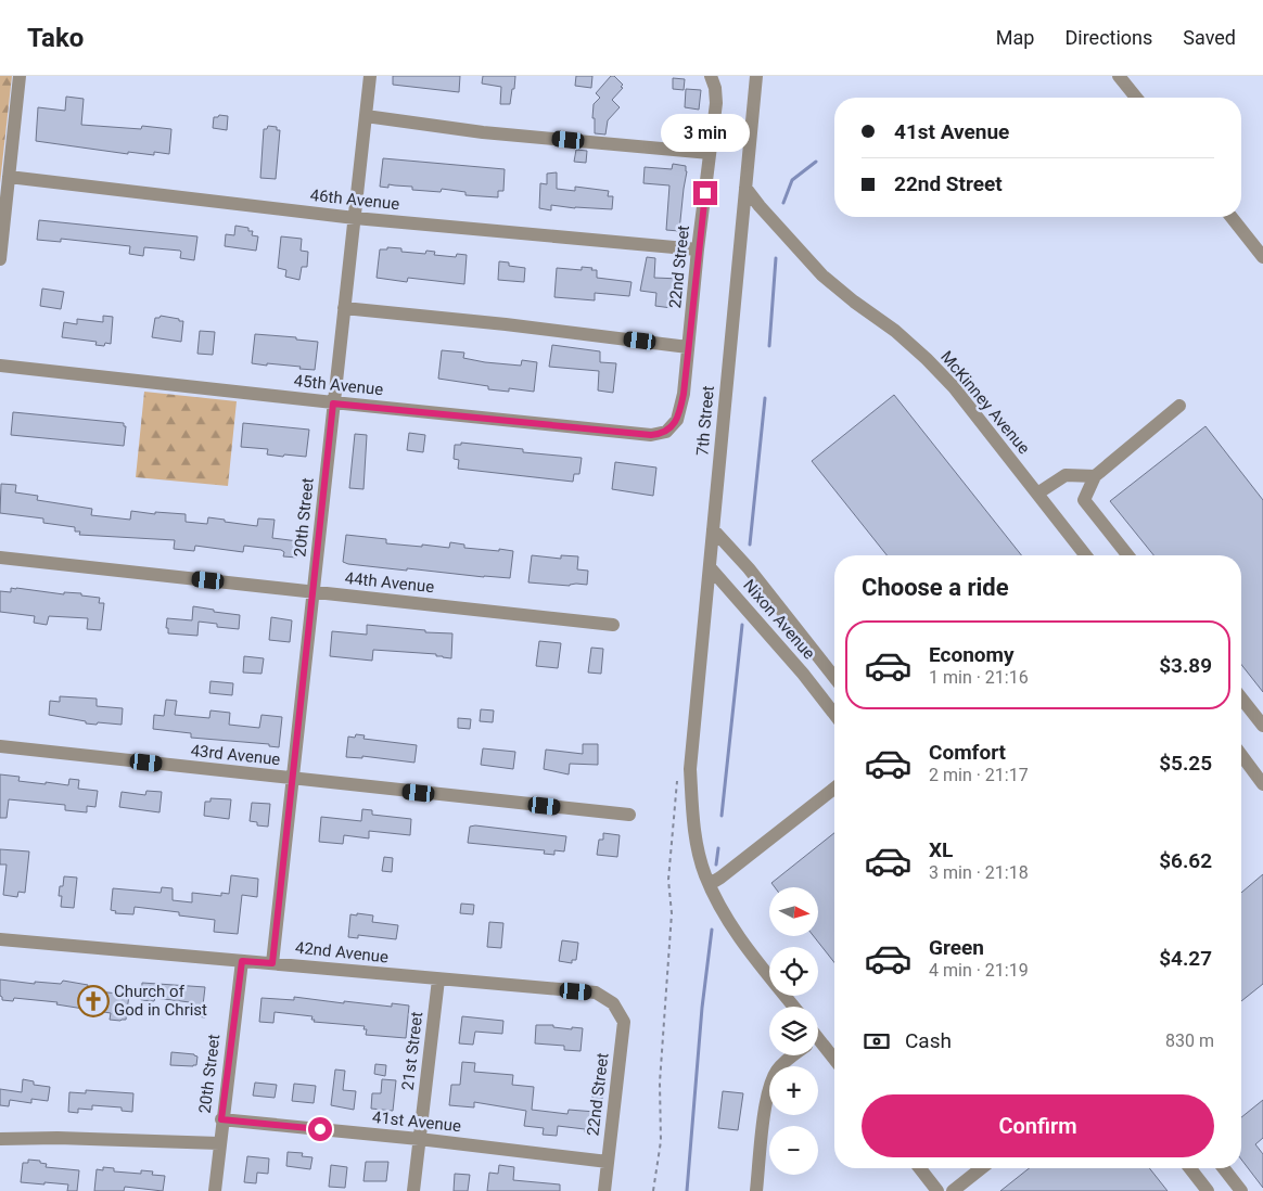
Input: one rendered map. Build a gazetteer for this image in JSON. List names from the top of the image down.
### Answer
{
  "streets": {
    "street": [
      "46th Avenue",
      "22nd Street",
      "45th Avenue",
      "McKinney Avenue",
      "7th Street",
      "20th Street",
      "44th Avenue",
      "Nixon Avenue",
      "43rd Avenue",
      "42nd Avenue",
      "21st Street",
      "41st Avenue"
    ]
  },
  "crossings": [
    ["46th Avenue", "22nd Street"],
    ["46th Avenue", "20th Street"],
    ["22nd Street", "45th Avenue"],
    ["22nd Street", "42nd Avenue"],
    ["22nd Street", "41st Avenue"],
    ["45th Avenue", "20th Street"],
    ["McKinney Avenue", "7th Street"],
    ["7th Street", "Nixon Avenue"],
    ["20th Street", "44th Avenue"],
    ["20th Street", "43rd Avenue"],
    ["20th Street", "42nd Avenue"],
    ["20th Street", "41st Avenue"],
    ["42nd Avenue", "21st Street"],
    ["21st Street", "41st Avenue"]
  ],
  "places": {
    "church": ["Church of God in Christ"]
  },
  "north": "right",
  "page": {
    "header": "Tako",
    "nav": ["Map", "Directions", "Saved"],
    "banner": ["41st Avenue", "22nd Street"],
    "bubble": "3 min",
    "heading": "Choose a ride",
    "list": [
      {
        "name": "Economy",
        "note": "1 min · 21:16",
        "value": "$3.89"
      },
      {
        "name": "Comfort",
        "note": "2 min · 21:17",
        "value": "$5.25"
      },
      {
        "name": "XL",
        "note": "3 min · 21:18",
        "value": "$6.62"
      },
      {
        "name": "Green",
        "note": "4 min · 21:19",
        "value": "$4.27"
      }
    ],
    "map_buttons": ["+", "−"],
    "pay": ["Cash", "830 m"],
    "buttons": "Confirm"
  }
}
